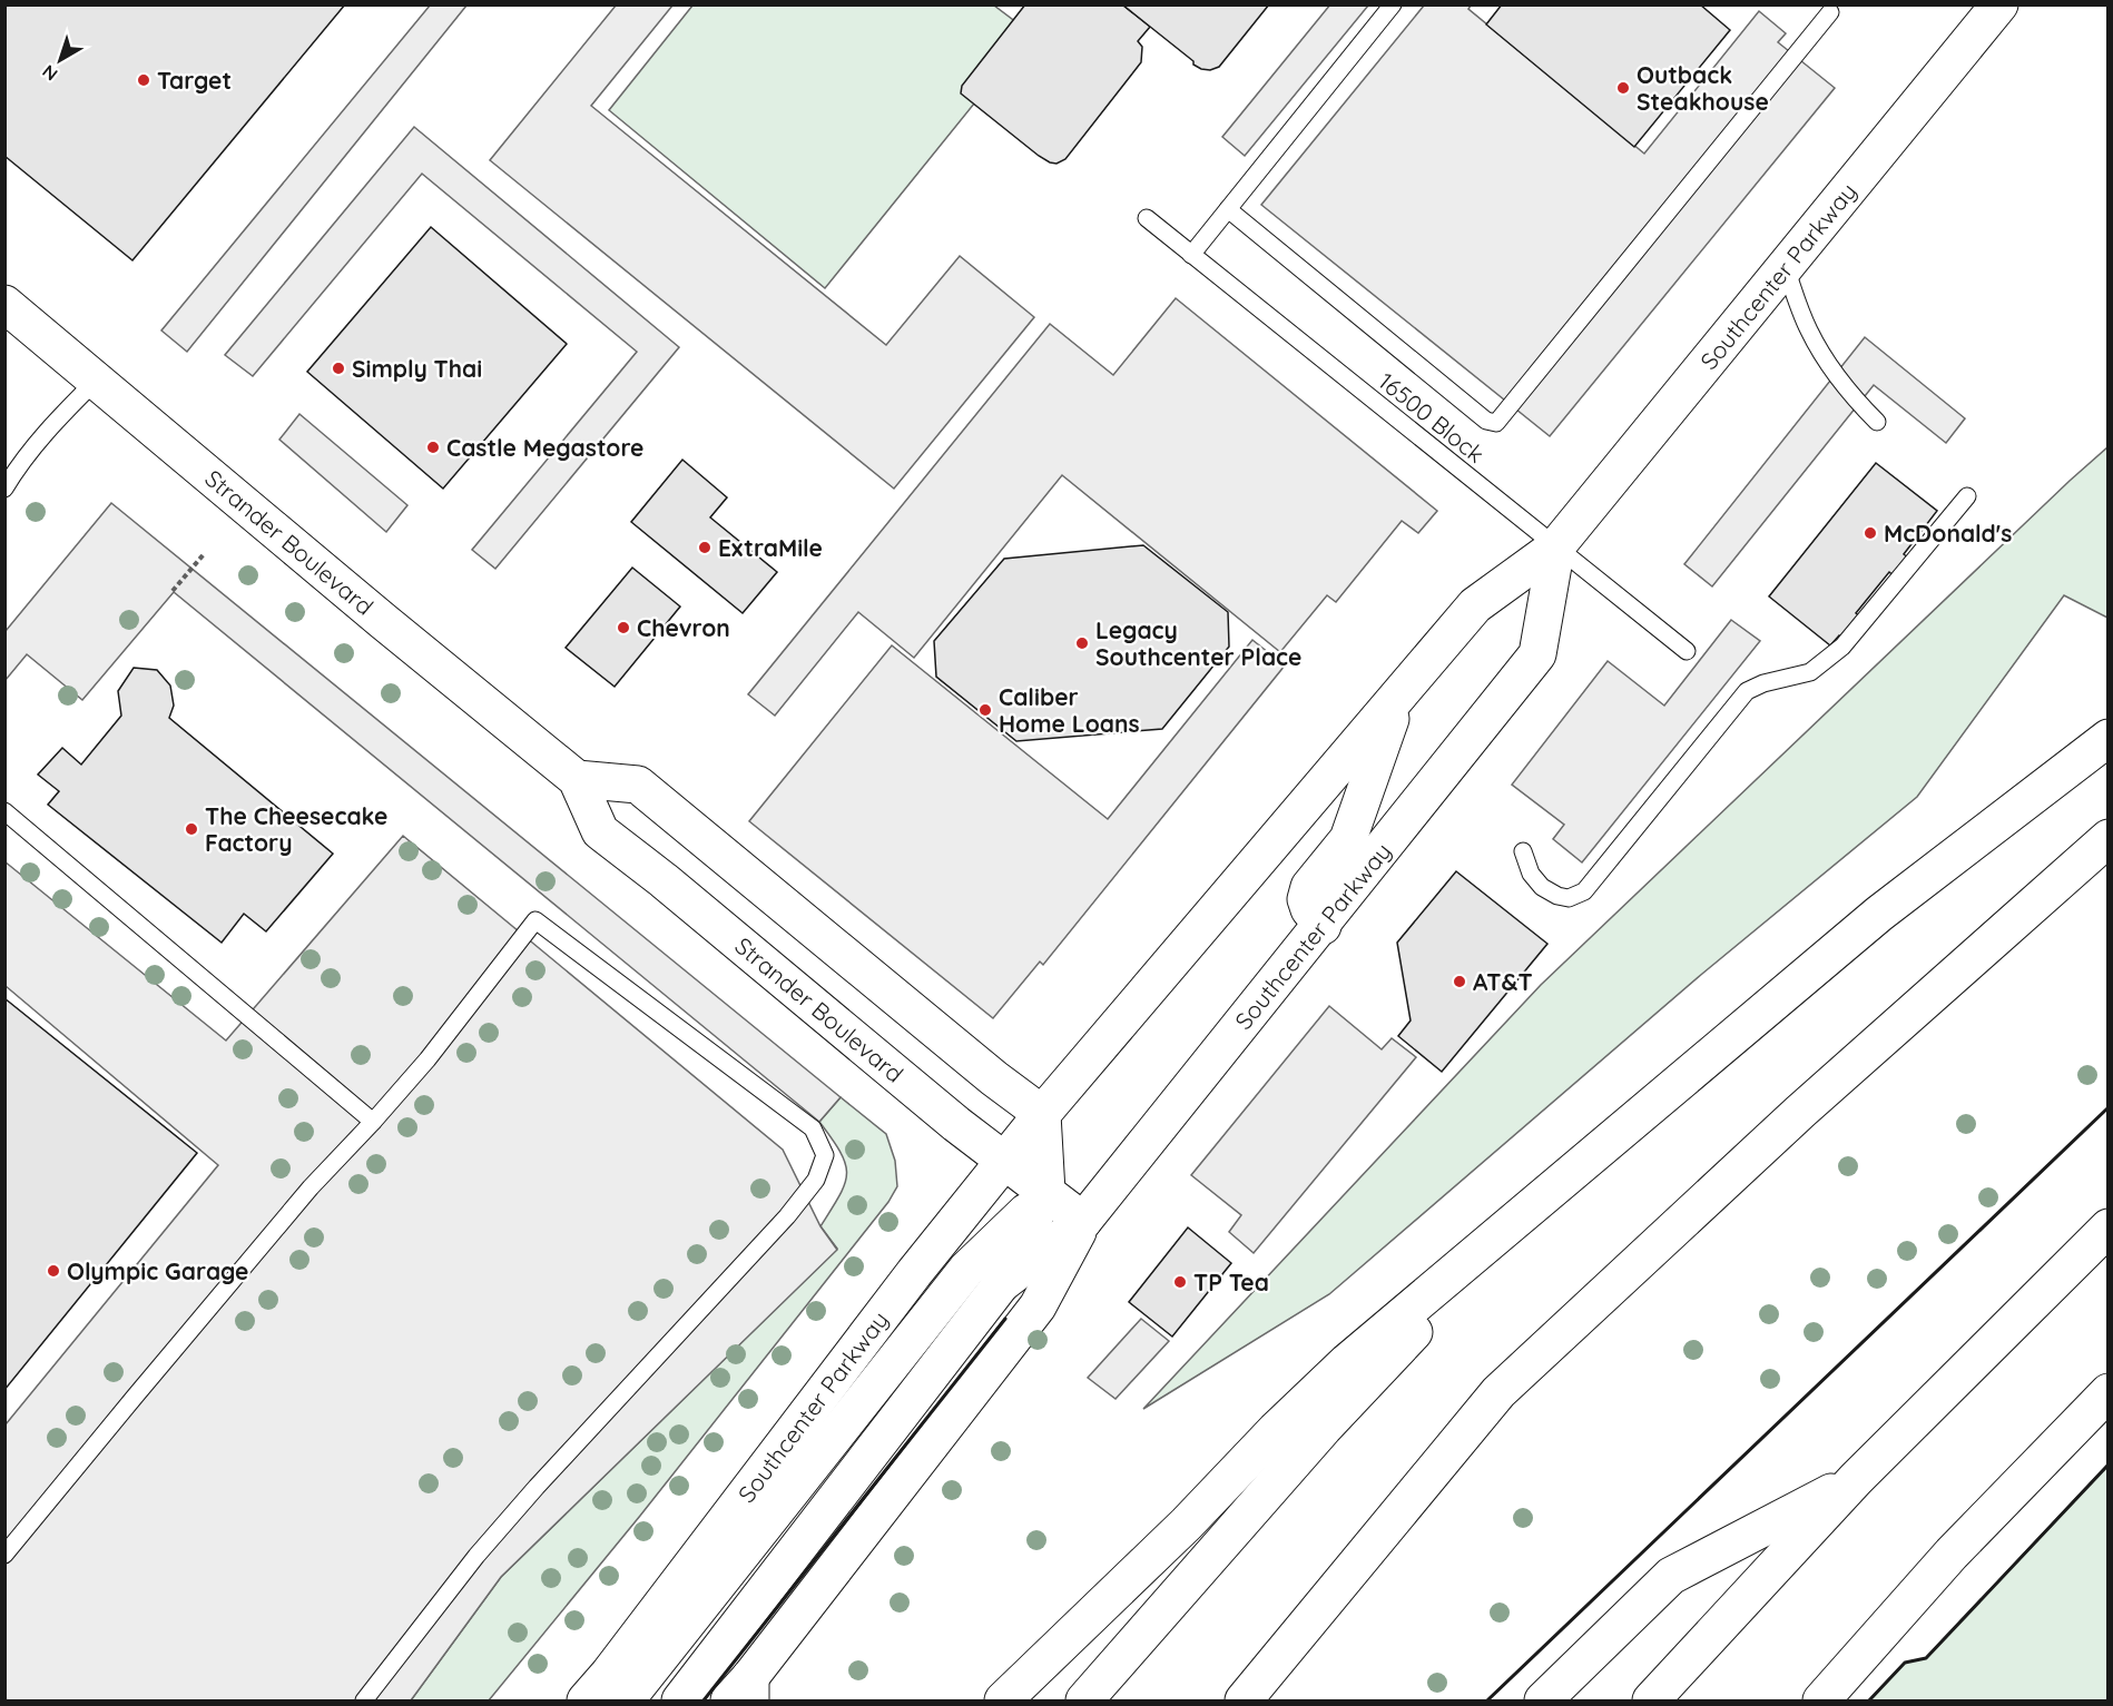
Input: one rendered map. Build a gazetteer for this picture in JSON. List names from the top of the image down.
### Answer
{
  "streets": {
    "main road": ["Southcenter Parkway", "Strander Boulevard"],
    "lane": ["16500 Block"]
  },
  "crossings": [
    ["Southcenter Parkway", "16500 Block"],
    ["Southcenter Parkway", "Strander Boulevard"]
  ],
  "places": [
    "Target",
    "Outback Steakhouse",
    "Simply Thai",
    "Castle Megastore",
    "McDonald's",
    "ExtraMile",
    "Chevron",
    "Legacy Southcenter Place",
    "Caliber Home Loans",
    "The Cheesecake Factory",
    "AT&T",
    "Olympic Garage",
    "TP Tea"
  ],
  "north": "bottom left"
}
